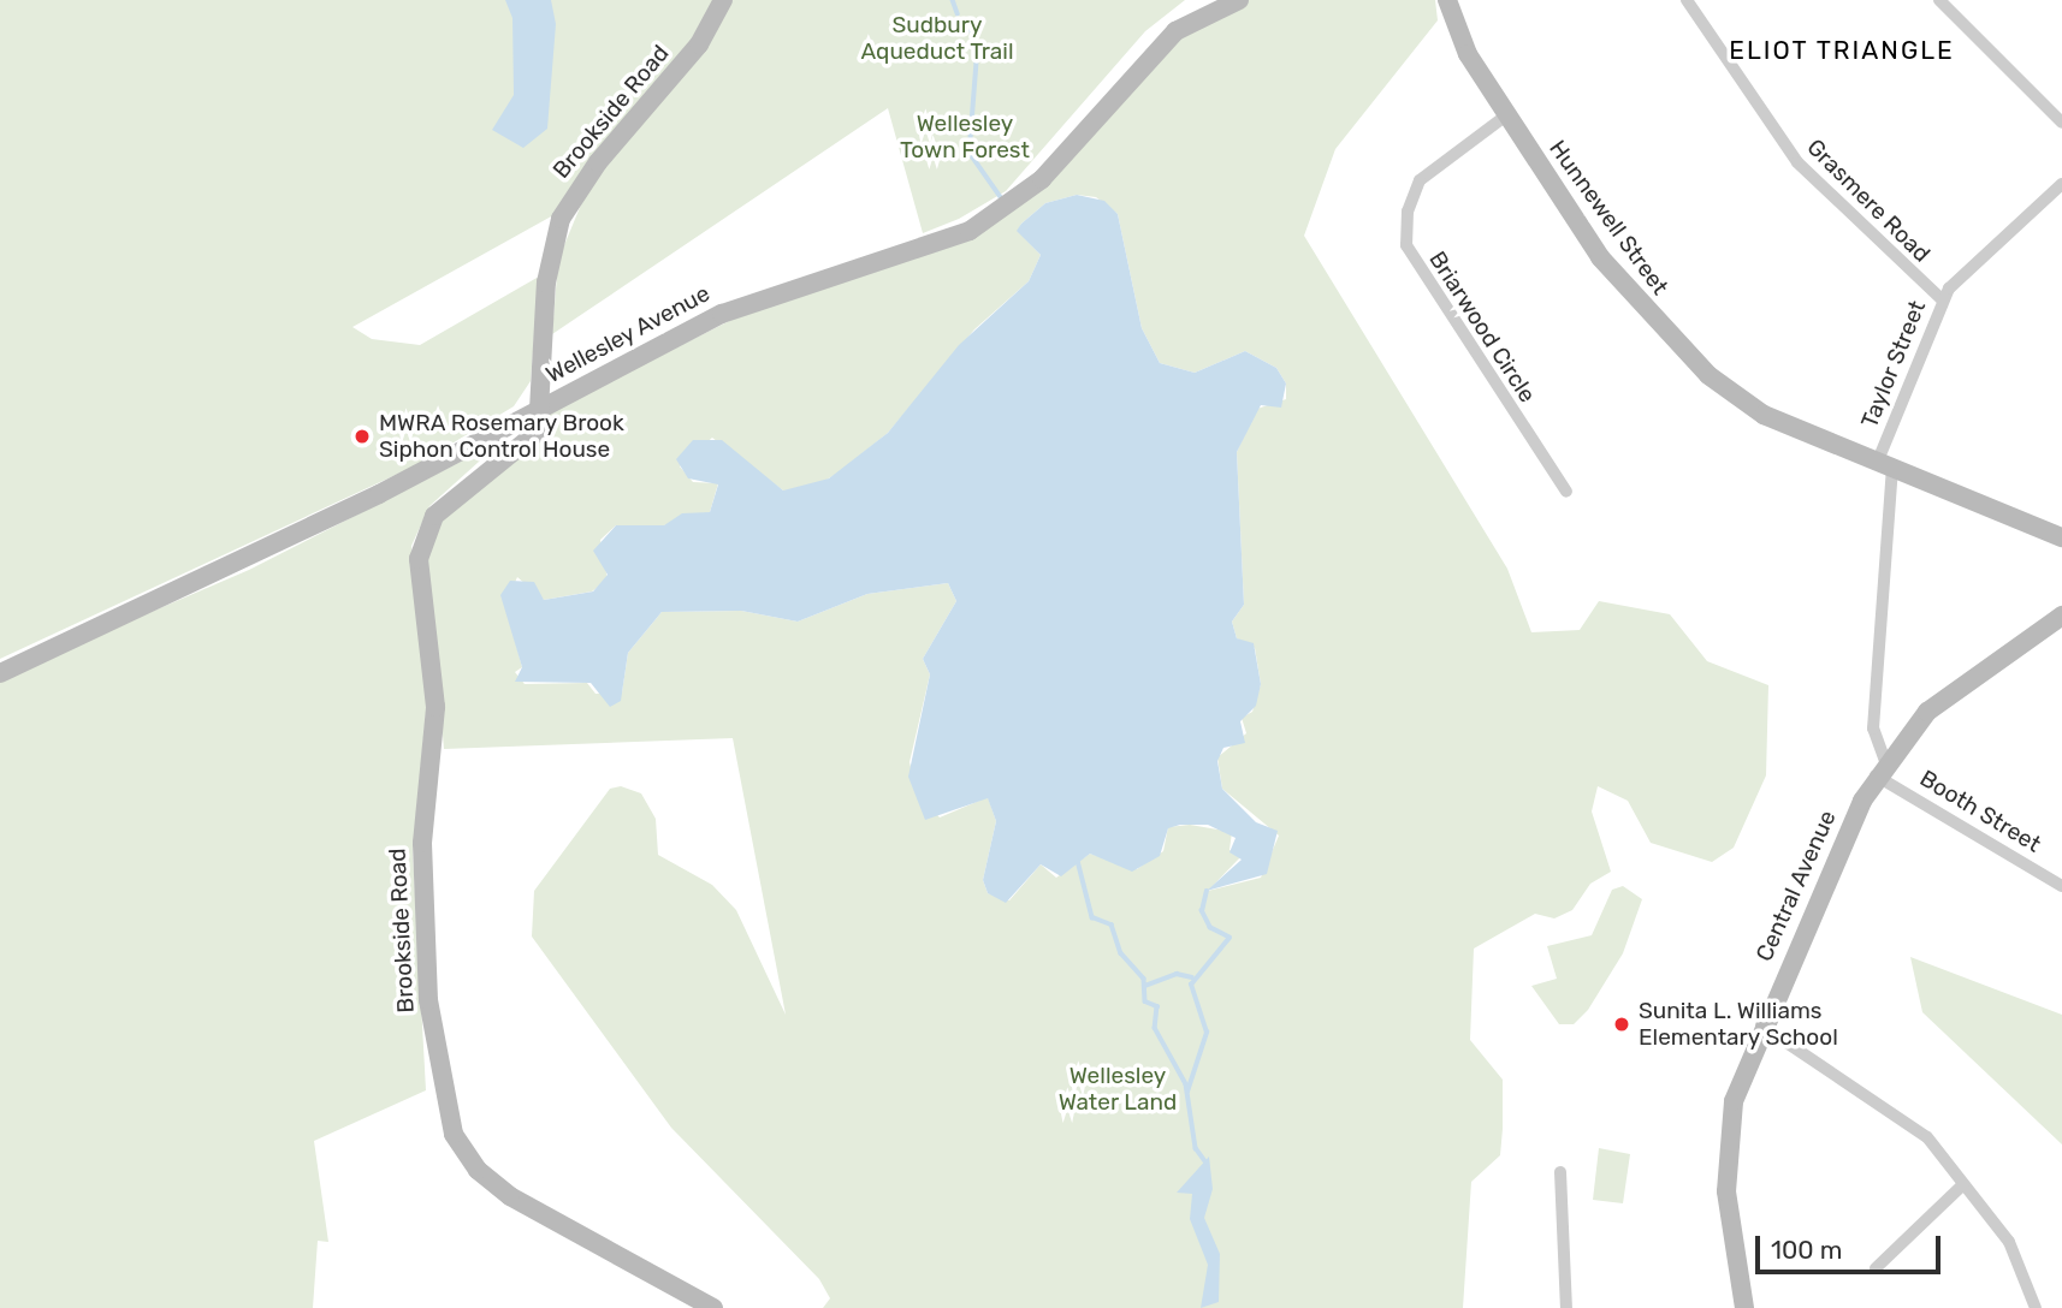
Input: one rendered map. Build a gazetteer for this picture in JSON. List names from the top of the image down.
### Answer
{
  "streets": {
    "main road": [
      "Brookside Road",
      "Hunnewell Street",
      "Wellesley Avenue",
      "Central Avenue"
    ],
    "street": [
      "Grasmere Road",
      "Briarwood Circle",
      "Taylor Street",
      "Booth Street"
    ]
  },
  "crossings": [
    ["Brookside Road", "Wellesley Avenue"],
    ["Grasmere Road", "Taylor Street"],
    ["Hunnewell Street", "Briarwood Circle"],
    ["Hunnewell Street", "Taylor Street"],
    ["Taylor Street", "Booth Street"],
    ["Taylor Street", "Central Avenue"],
    ["Booth Street", "Central Avenue"]
  ],
  "districts": ["ELIOT TRIANGLE"],
  "parks": ["Sudbury Aqueduct Trail", "Wellesley Town Forest", "Wellesley Water Land"],
  "places": ["MWRA Rosemary Brook Siphon Control House", "Sunita L. Williams Elementary School"],
  "scale_bar": "100 m"
}
